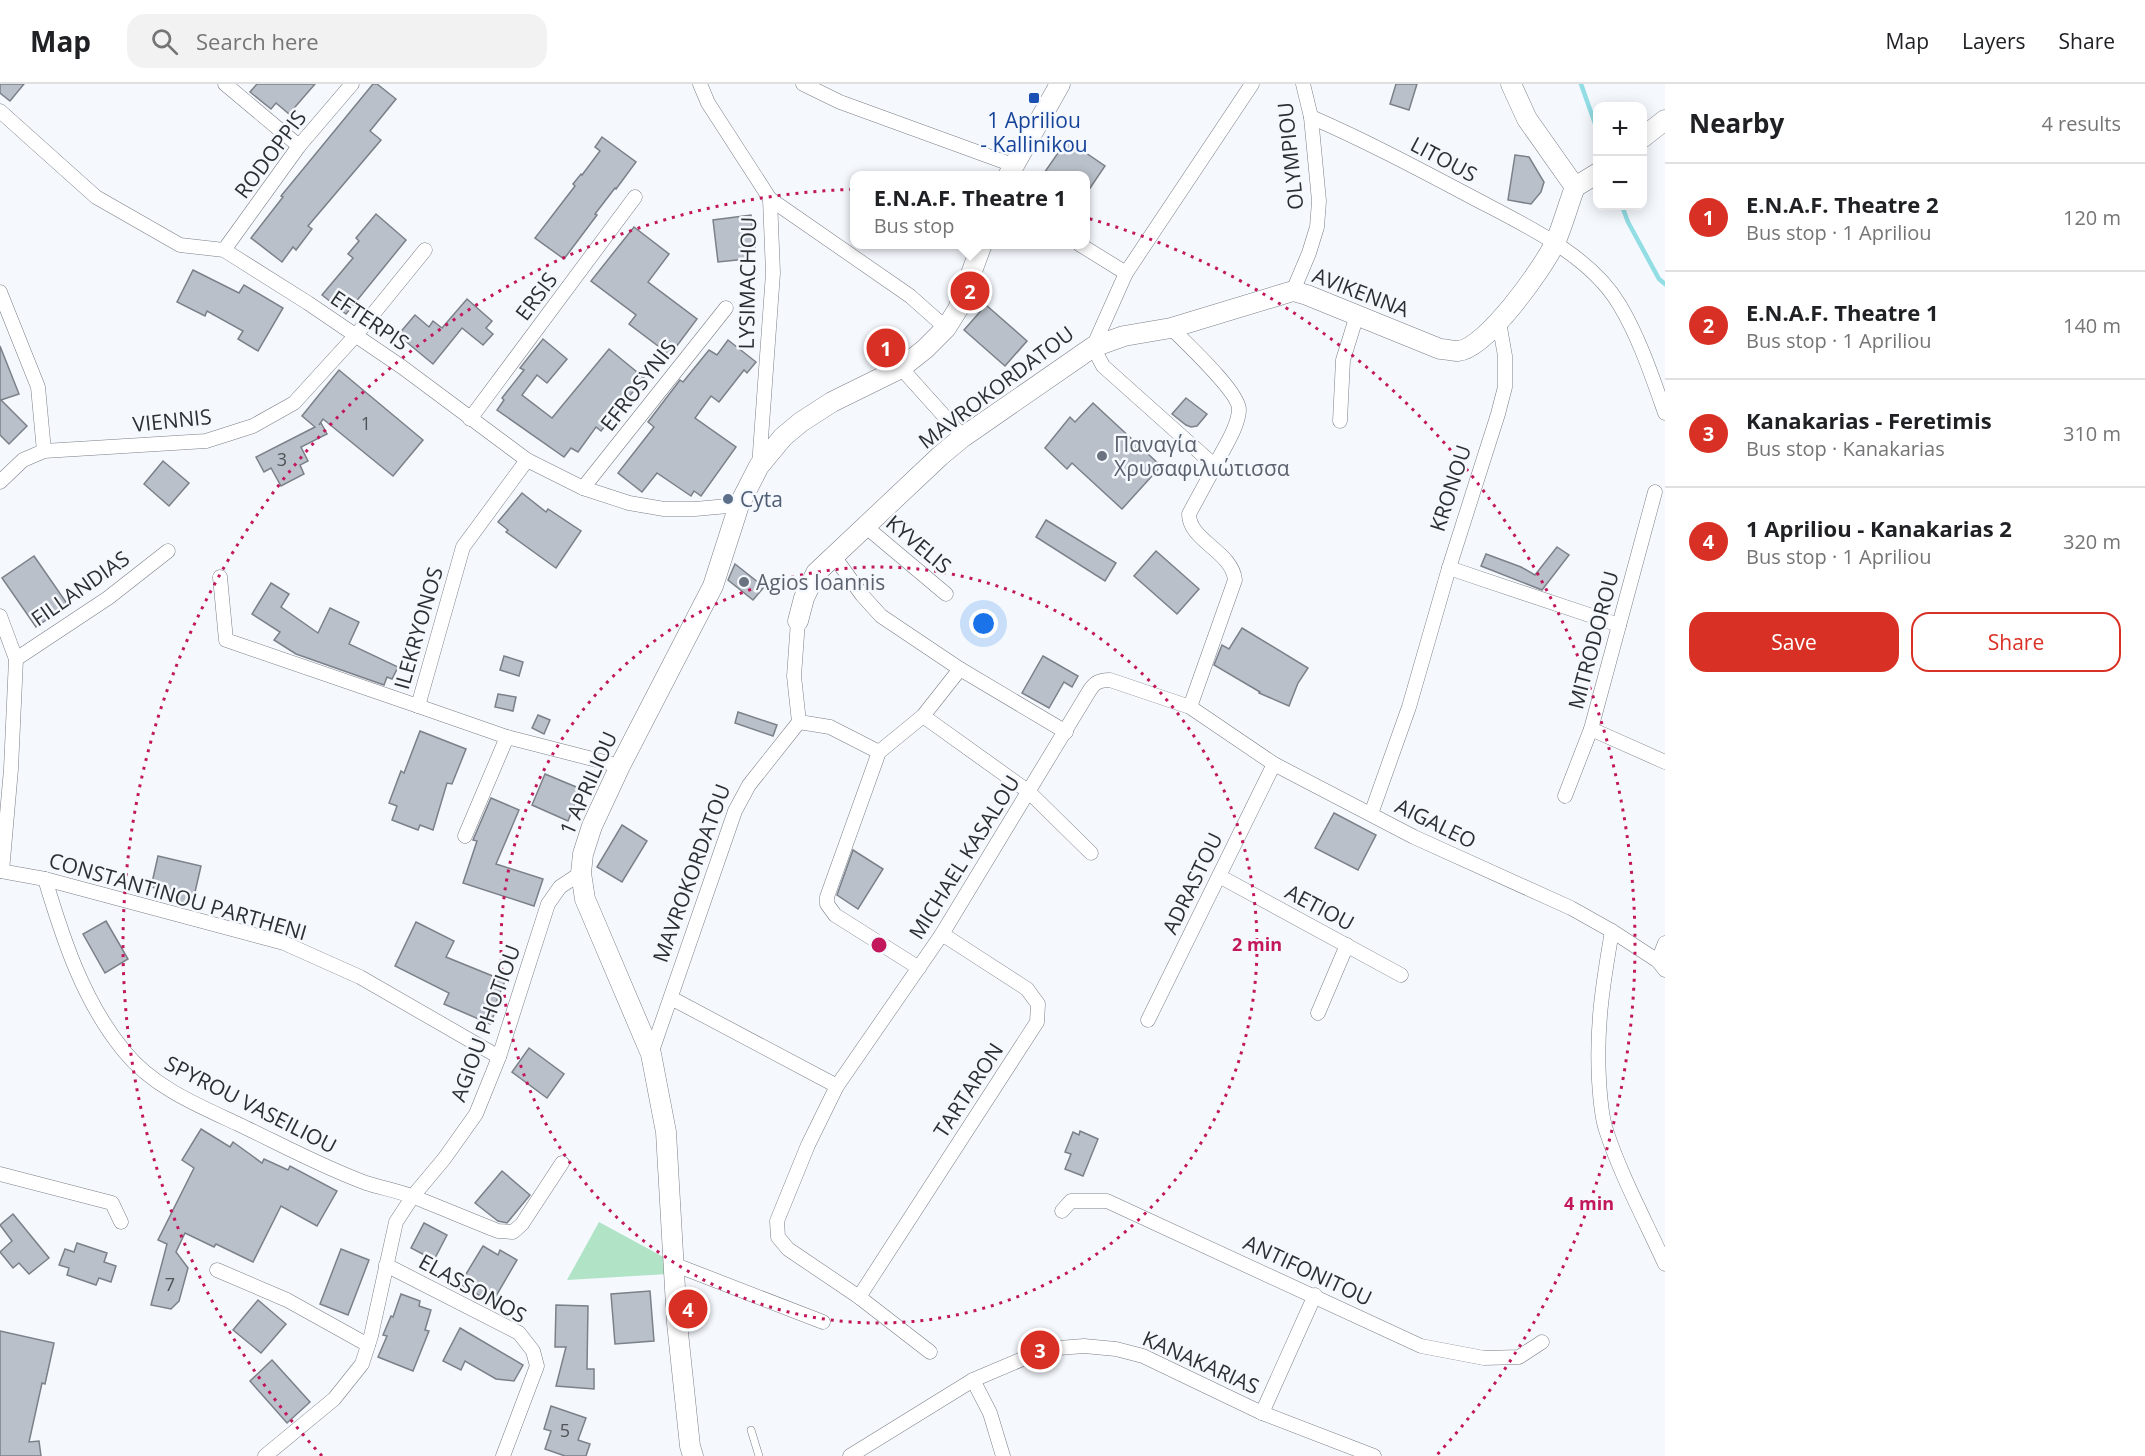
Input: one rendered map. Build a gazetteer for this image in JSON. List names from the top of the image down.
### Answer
{
  "streets": {
    "main road": ["AVIKENNA", "MAVROKORDATOU", "1 APRILIOU"],
    "street": [
      "RODOPPIS",
      "OLYMPIOU",
      "LITOUS",
      "LYSIMACHOU",
      "ERSIS",
      "EFTERPIS",
      "EFROSYNIS",
      "VIENNIS",
      "KRONOU",
      "KYVELIS",
      "FILLANDIAS",
      "ILEKRYONOS",
      "MITRODOROU",
      "AIGALEO",
      "MICHAEL KASALOU",
      "ADRASTOU",
      "CONSTANTINOU PARTHENI",
      "AETIOU",
      "AGIOU PHOTIOU",
      "TARTARON",
      "SPYROU VASEILIOU",
      "ANTIFONITOU",
      "ELASSONOS",
      "KANAKARIAS"
    ]
  },
  "crossings": [
    ["RODOPPIS", "EFTERPIS"],
    ["OLYMPIOU", "LITOUS"],
    ["OLYMPIOU", "AVIKENNA"],
    ["LYSIMACHOU", "1 APRILIOU"],
    ["AVIKENNA", "MAVROKORDATOU"],
    ["AVIKENNA", "KRONOU"],
    ["ERSIS", "EFTERPIS"],
    ["EFTERPIS", "EFROSYNIS"],
    ["EFTERPIS", "VIENNIS"],
    ["EFTERPIS", "ILEKRYONOS"],
    ["EFTERPIS", "1 APRILIOU"],
    ["MAVROKORDATOU", "KYVELIS"],
    ["MAVROKORDATOU", "1 APRILIOU"],
    ["KRONOU", "AIGALEO"],
    ["1 APRILIOU", "AGIOU PHOTIOU"],
    ["AIGALEO", "MICHAEL KASALOU"],
    ["AIGALEO", "ADRASTOU"],
    ["MICHAEL KASALOU", "TARTARON"],
    ["ADRASTOU", "AETIOU"],
    ["CONSTANTINOU PARTHENI", "AGIOU PHOTIOU"],
    ["CONSTANTINOU PARTHENI", "SPYROU VASEILIOU"],
    ["AGIOU PHOTIOU", "SPYROU VASEILIOU"],
    ["AGIOU PHOTIOU", "ELASSONOS"]
  ],
  "places": {
    "transit": ["1 Apriliou - Kallinikou"],
    "other": ["Παναγία Χρυσαφιλιώτισσα", "Cyta", "Agios Ioannis"]
  },
  "house_numbers": [
    "1",
    "3",
    "7",
    "5"
  ],
  "page": {
    "header": "Map",
    "search": "Search here",
    "nav": ["Map", "Layers", "Share"],
    "heading": ["Nearby", "4 results"],
    "map_buttons": ["+", "−"],
    "list": [
      {
        "mark": "1",
        "name": "E.N.A.F. Theatre 2",
        "note": "Bus stop · 1 Apriliou",
        "value": "120 m"
      },
      {
        "mark": "2",
        "name": "E.N.A.F. Theatre 1",
        "note": "Bus stop · 1 Apriliou",
        "value": "140 m"
      },
      {
        "mark": "3",
        "name": "Kanakarias - Feretimis",
        "note": "Bus stop · Kanakarias",
        "value": "310 m"
      },
      {
        "mark": "4",
        "name": "1 Apriliou - Kanakarias 2",
        "note": "Bus stop · 1 Apriliou",
        "value": "320 m"
      }
    ],
    "popup": ["E.N.A.F. Theatre 1", "Bus stop"],
    "pins": [
      "2",
      "1",
      "4",
      "3"
    ],
    "buttons": ["Save", "Share"]
  },
  "rings": ["2 min", "4 min"]
}
